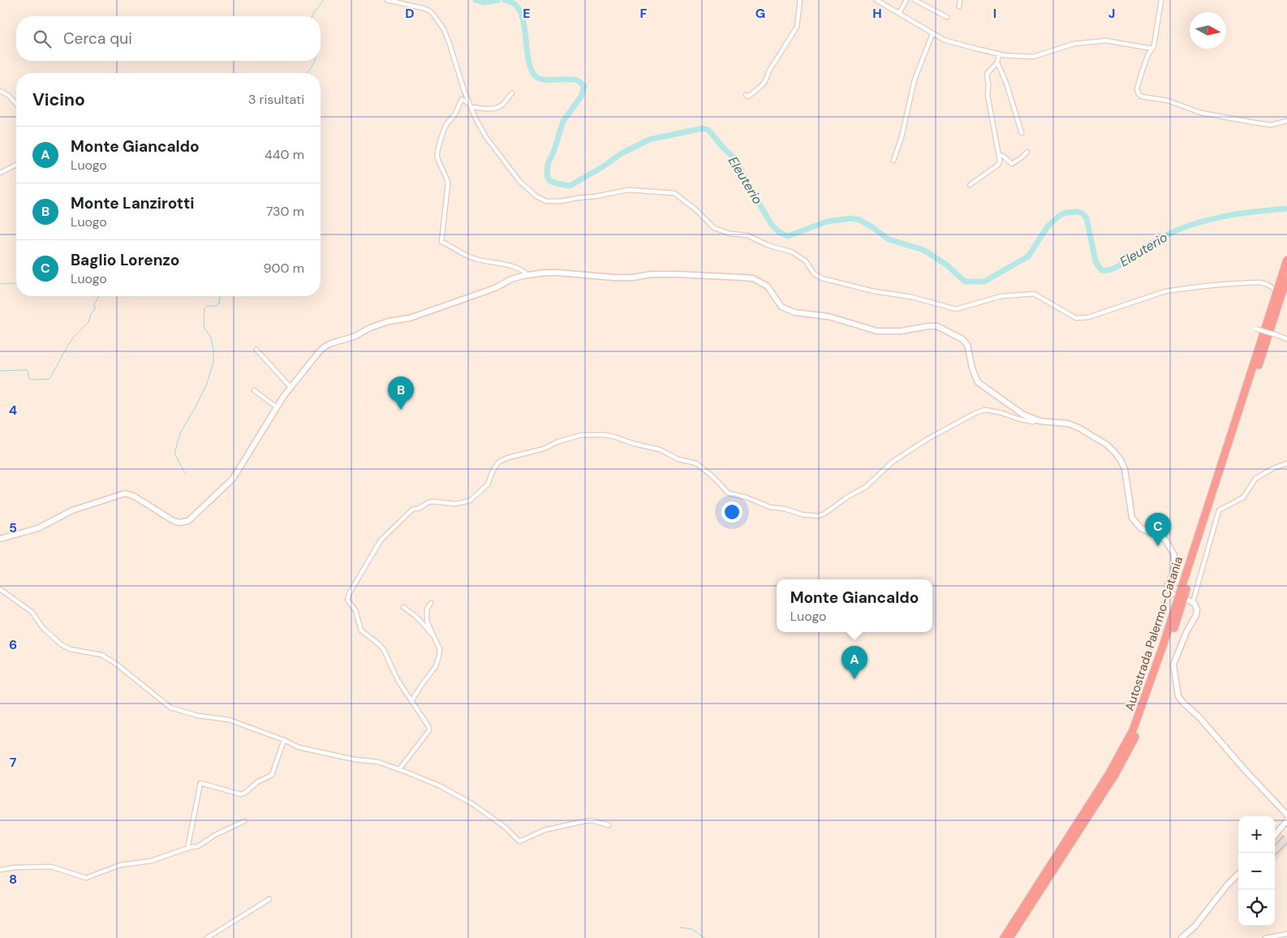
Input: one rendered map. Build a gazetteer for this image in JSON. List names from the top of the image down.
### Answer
{
  "streets": {
    "highway": ["Autostrada Palermo-Catania"]
  },
  "water": ["Eleuterio"],
  "north": "right",
  "page": {
    "search": "Cerca qui",
    "heading": ["Vicino", "3 risultati"],
    "list": [
      {
        "mark": "A",
        "name": "Monte Giancaldo",
        "note": "Luogo",
        "value": "440 m"
      },
      {
        "mark": "B",
        "name": "Monte Lanzirotti",
        "note": "Luogo",
        "value": "730 m"
      },
      {
        "mark": "C",
        "name": "Baglio Lorenzo",
        "note": "Luogo",
        "value": "900 m"
      }
    ],
    "pins": ["B", "C", "A"],
    "popup": ["Monte Giancaldo", "Luogo"],
    "map_buttons": ["+", "−"]
  },
  "grid": {
    "columns": [
      "D",
      "E",
      "F",
      "G",
      "H",
      "I",
      "J"
    ],
    "rows": [
      "4",
      "5",
      "6",
      "7",
      "8"
    ]
  }
}
